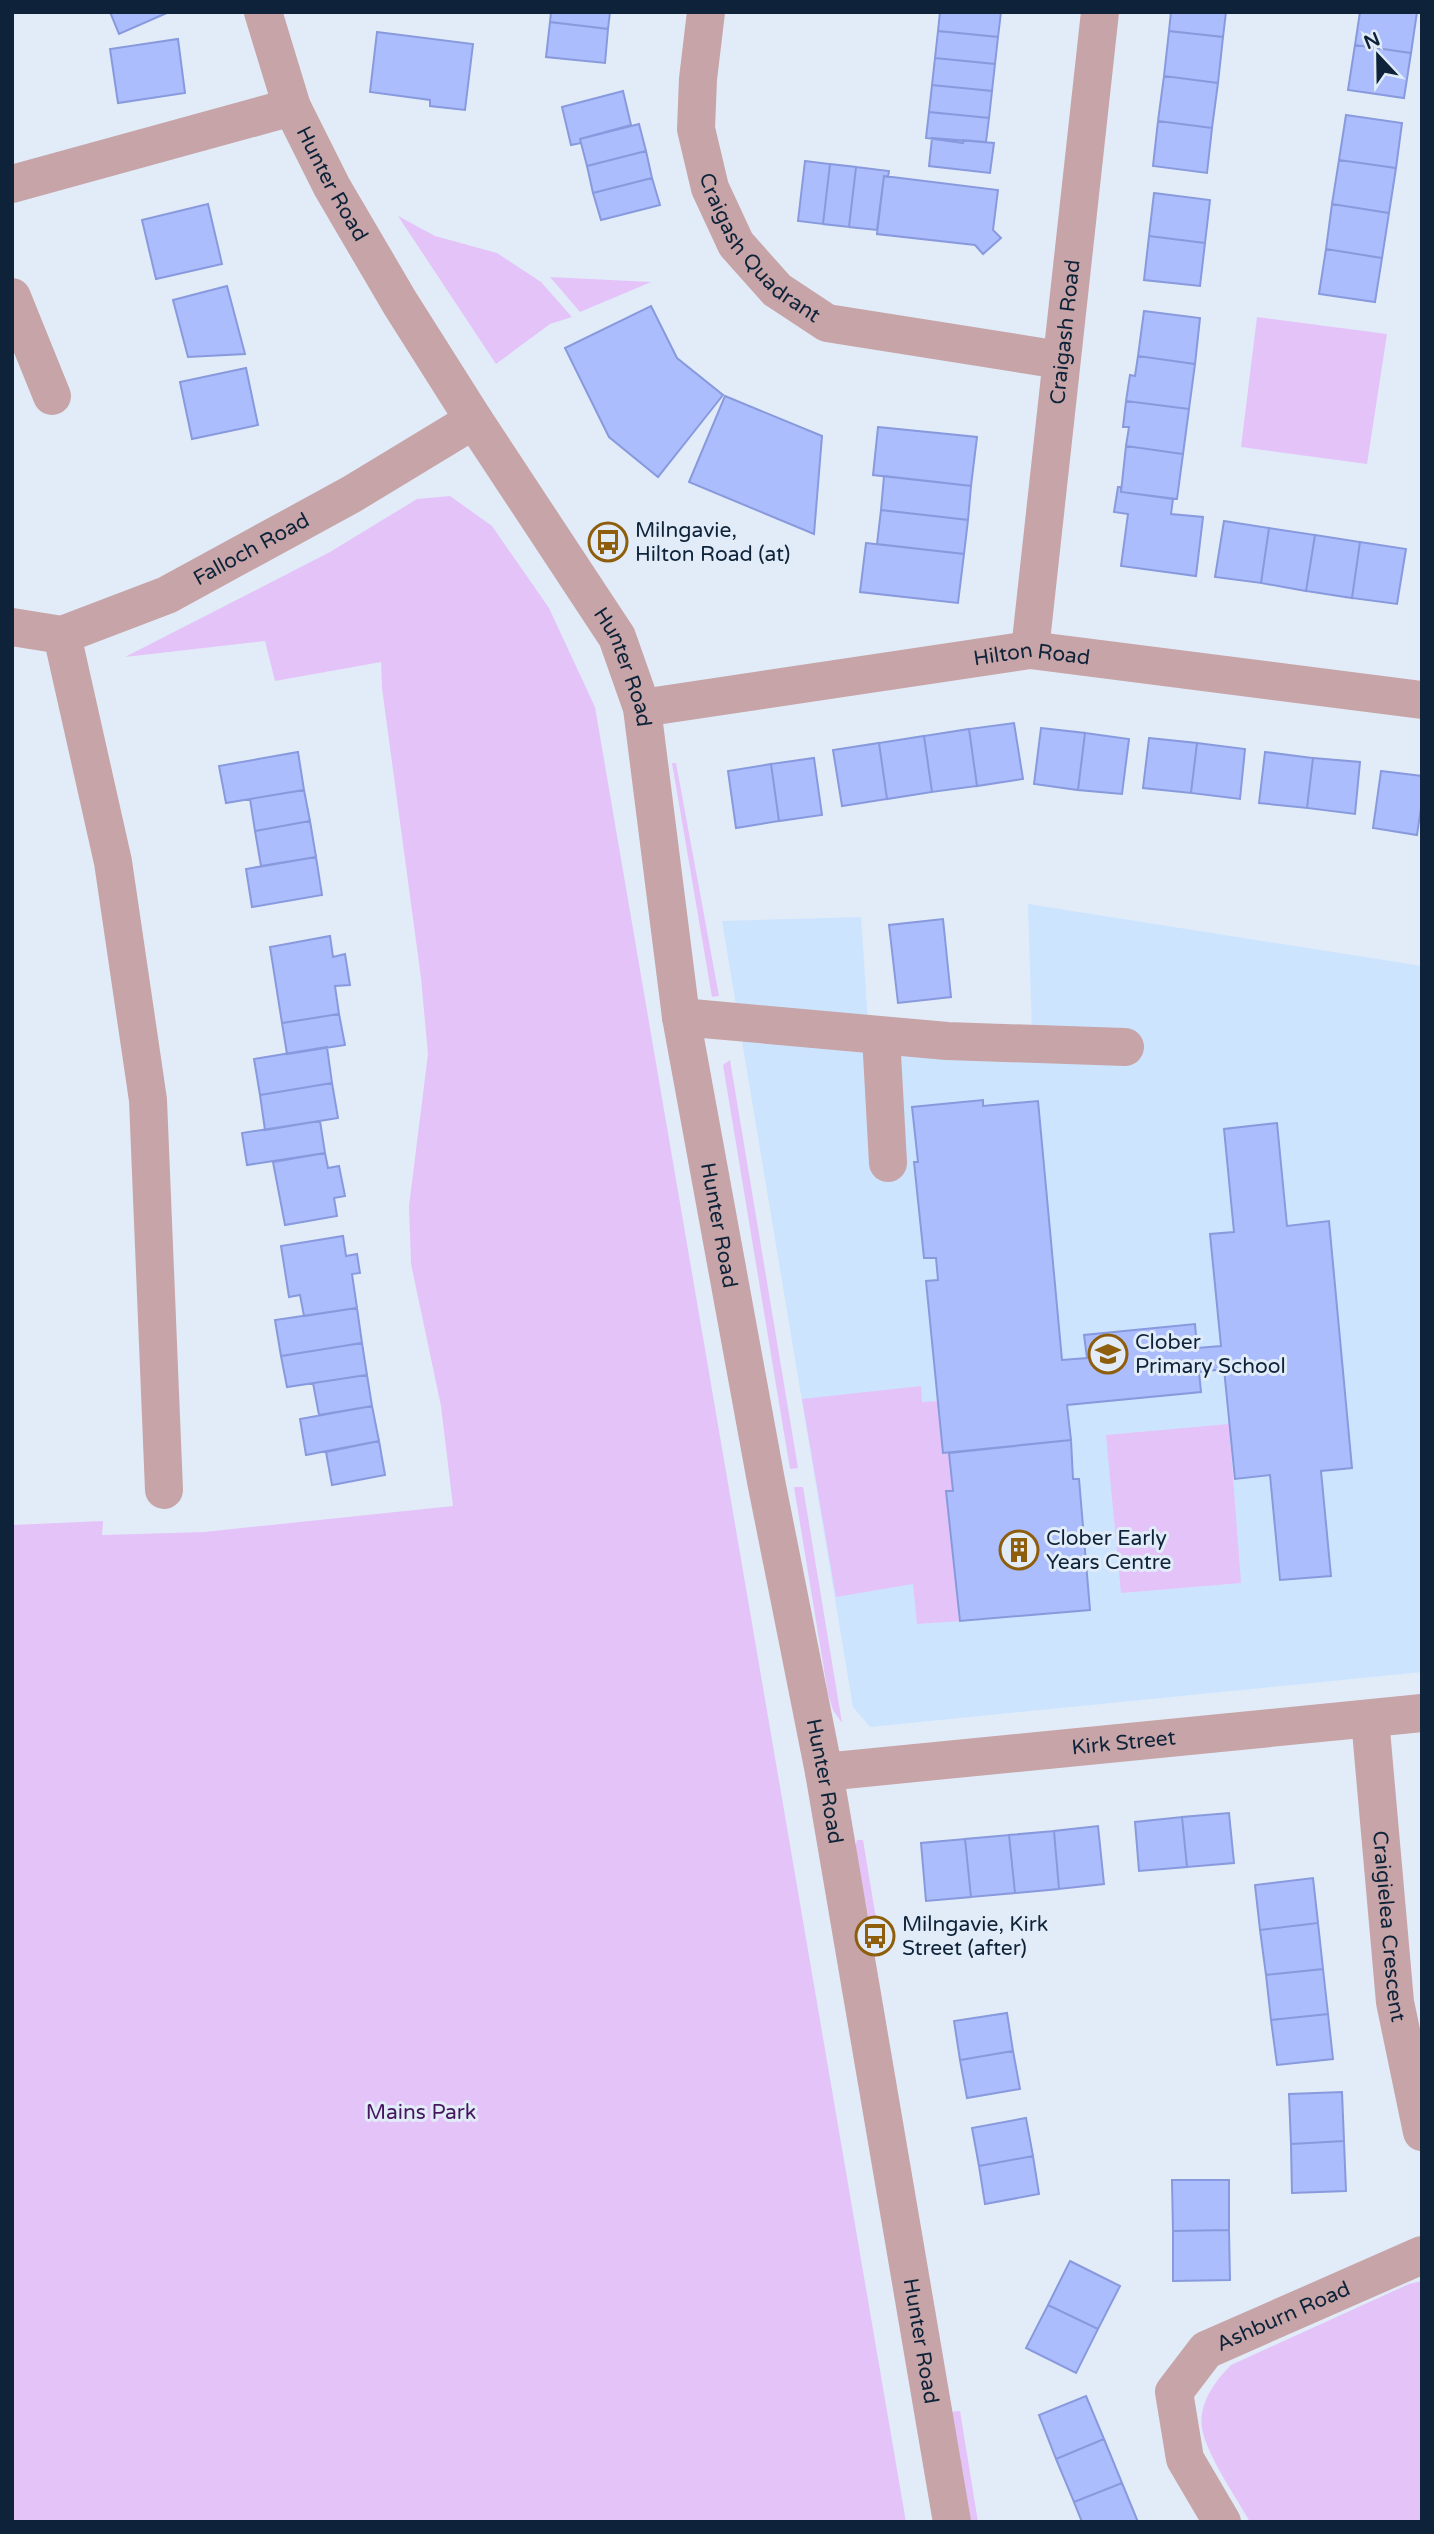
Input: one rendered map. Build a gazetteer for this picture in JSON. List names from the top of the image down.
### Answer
{
  "streets": {
    "street": [
      "Hunter Road",
      "Craigash Quadrant",
      "Craigash Road",
      "Falloch Road",
      "Hilton Road",
      "Kirk Street",
      "Craigielea Crescent",
      "Ashburn Road"
    ]
  },
  "crossings": [
    ["Hunter Road", "Falloch Road"],
    ["Hunter Road", "Hilton Road"],
    ["Hunter Road", "Kirk Street"],
    ["Craigash Quadrant", "Craigash Road"],
    ["Craigash Road", "Hilton Road"],
    ["Kirk Street", "Craigielea Crescent"]
  ],
  "parks": ["Mains Park"],
  "places": {
    "bus stop": ["Milngavie, Hilton Road (at)", "Milngavie, Kirk Street (after)"],
    "school or university": ["Clober Primary School"],
    "building": ["Clober Early Years Centre"]
  },
  "north": "top"
}
